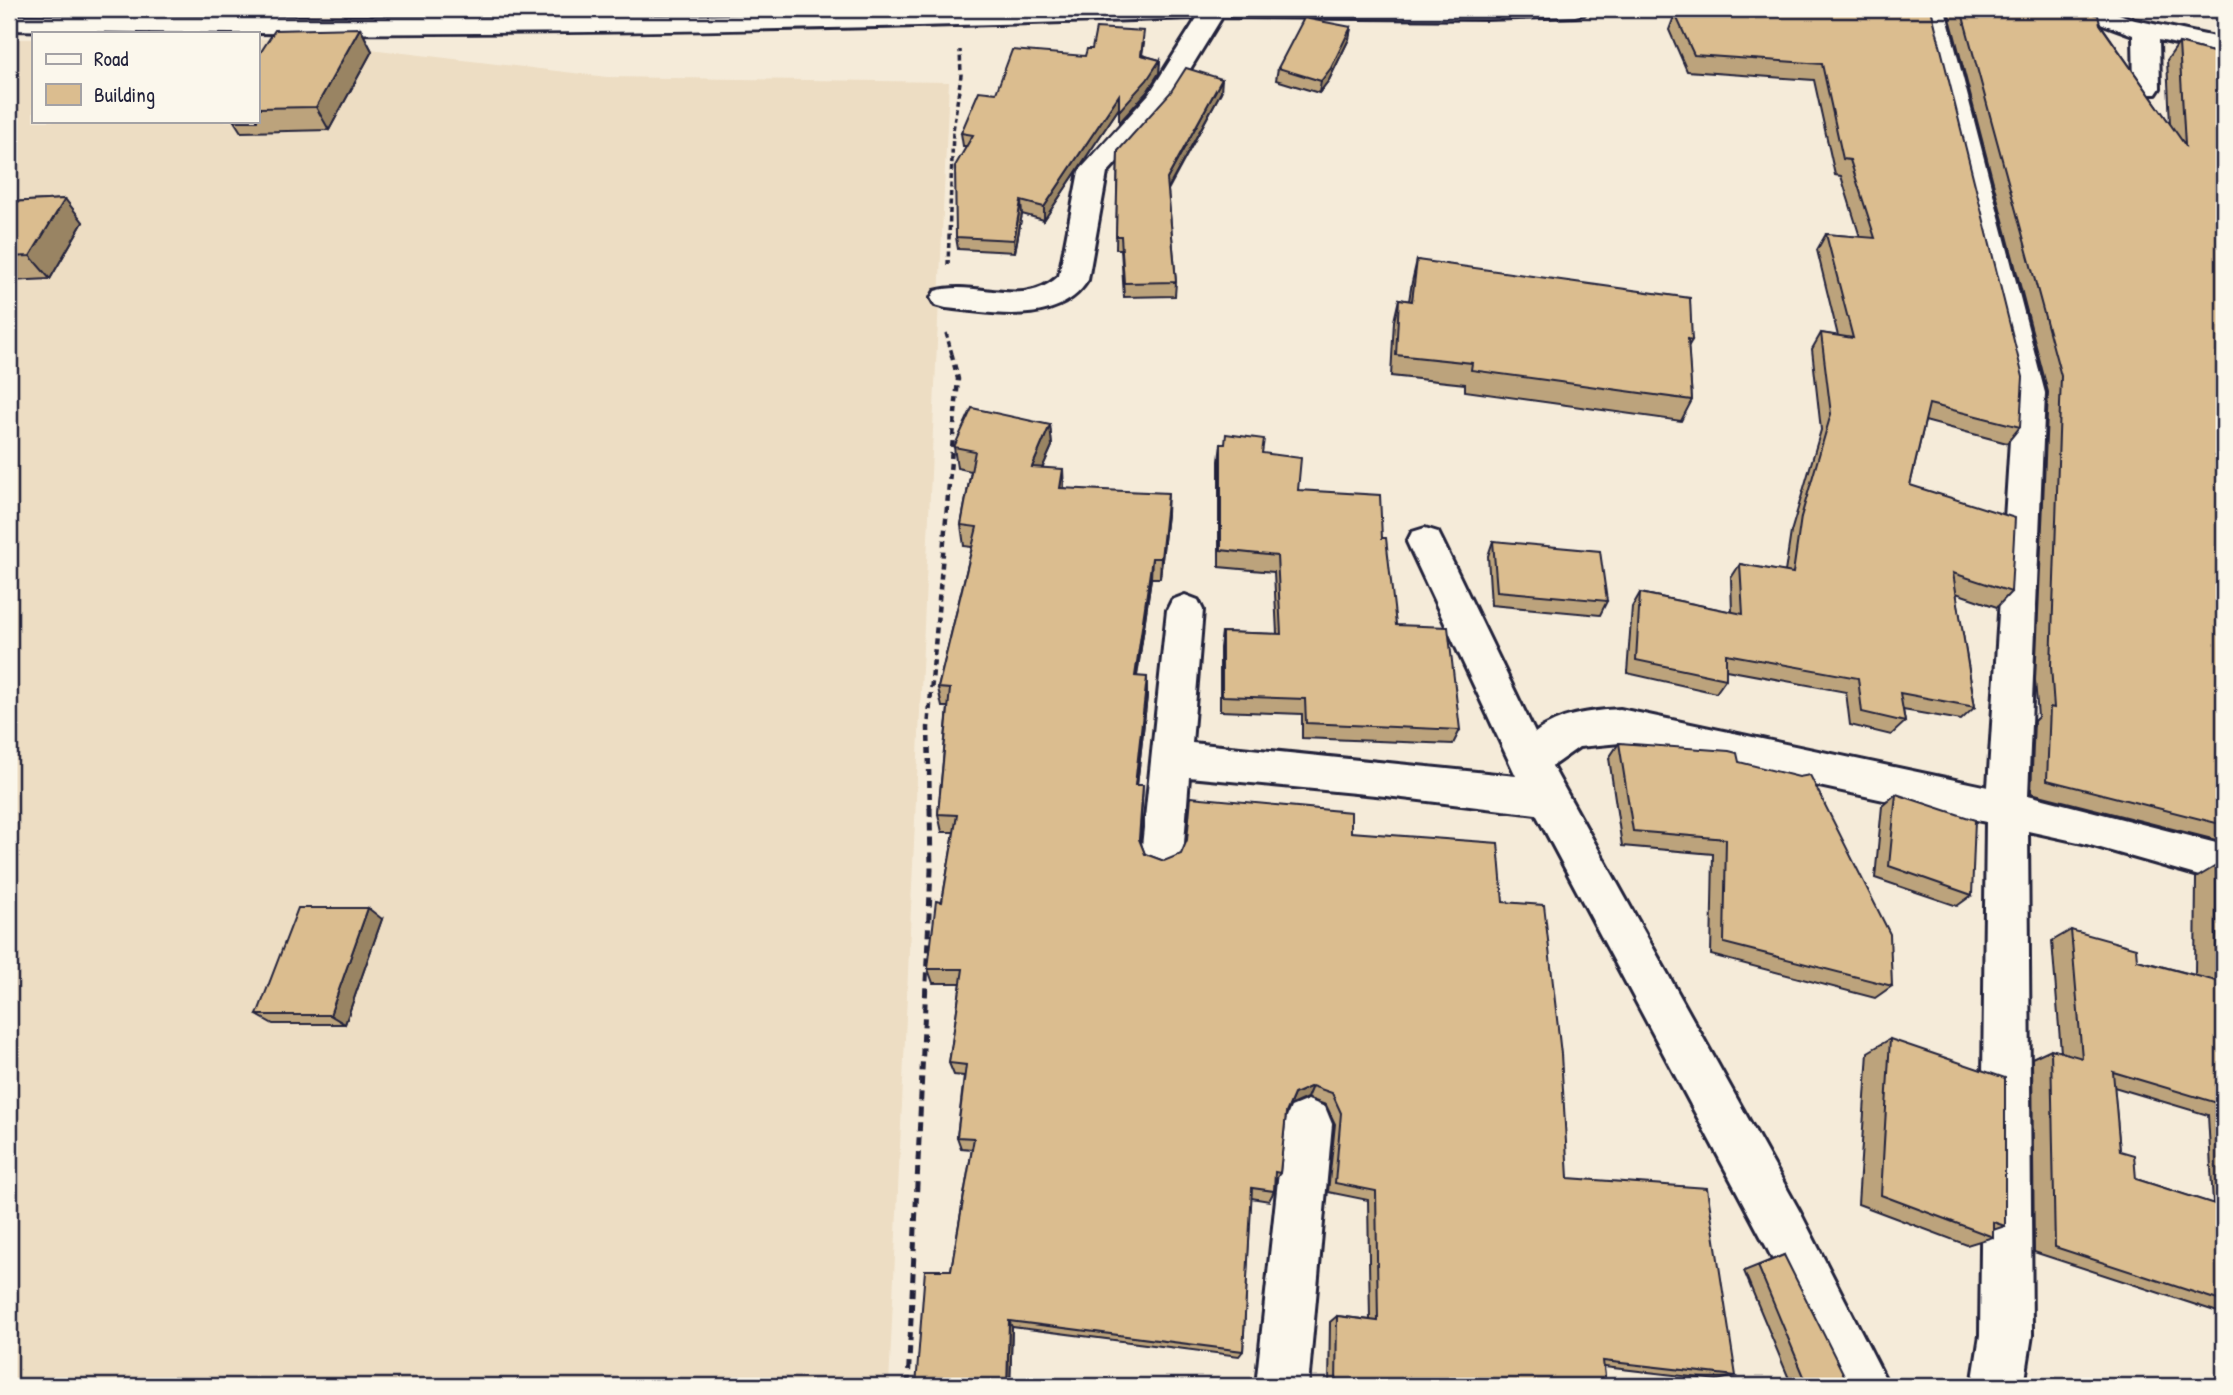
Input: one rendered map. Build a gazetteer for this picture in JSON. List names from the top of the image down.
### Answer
{
  "legend": ["Road", "Building"]
}
